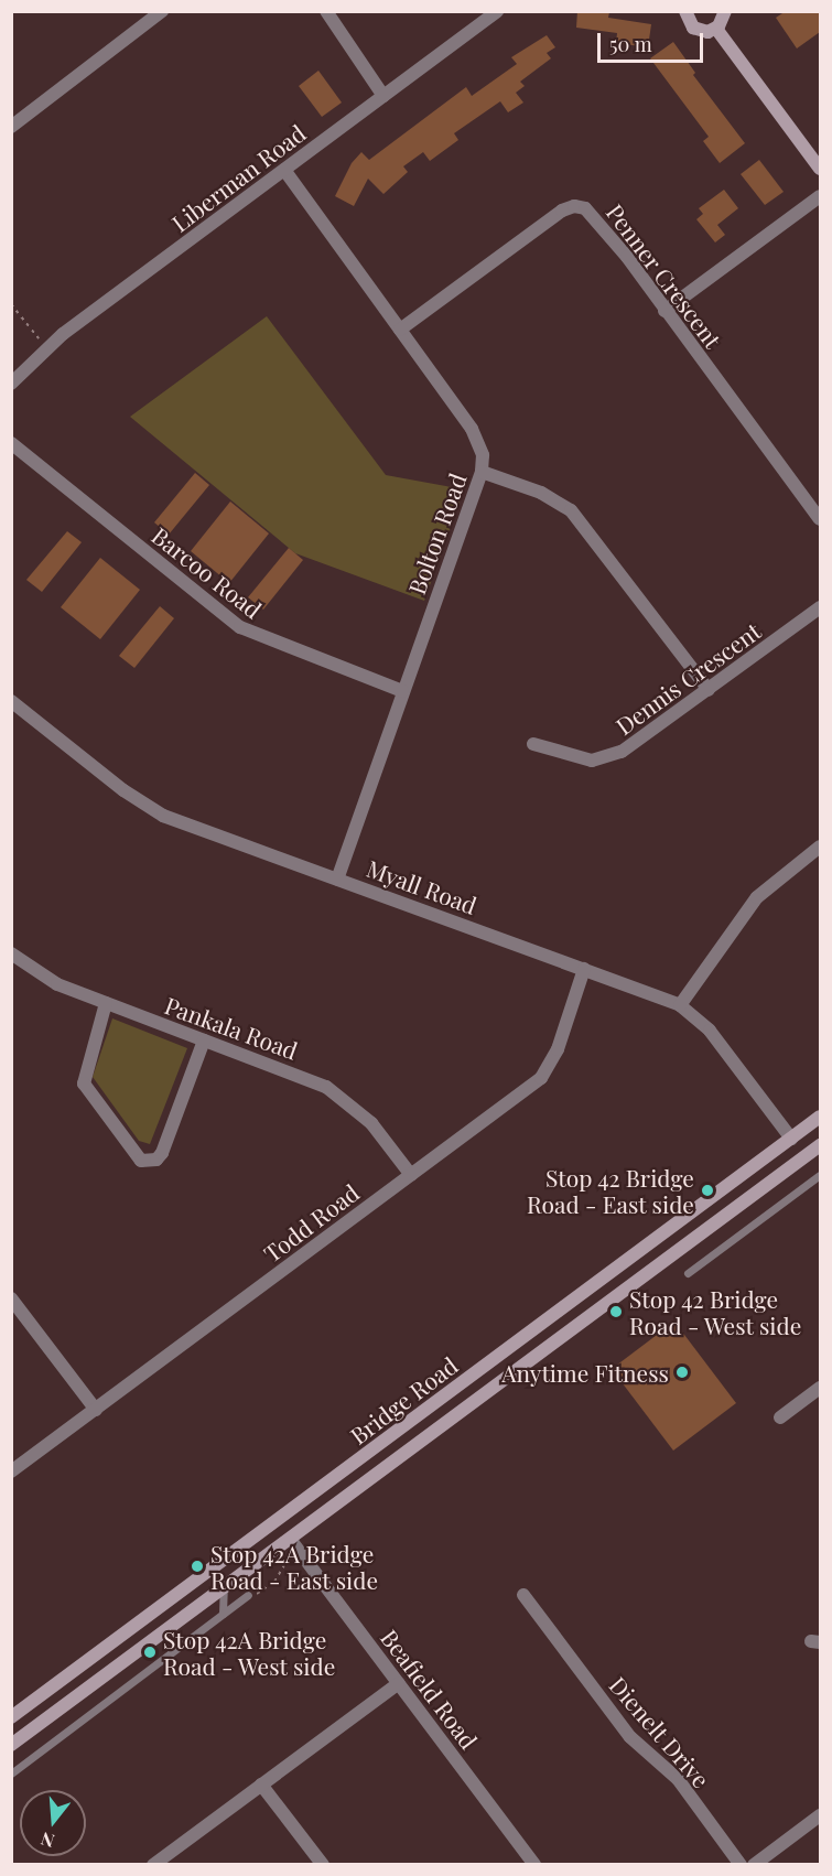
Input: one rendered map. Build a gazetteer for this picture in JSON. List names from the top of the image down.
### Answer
{
  "streets": {
    "main road": ["Bridge Road"],
    "street": [
      "Liberman Road",
      "Penner Crescent",
      "Bolton Road",
      "Barcoo Road",
      "Dennis Crescent",
      "Myall Road",
      "Pankala Road",
      "Todd Road",
      "Beafield Road",
      "Dienelt Drive"
    ]
  },
  "crossings": [
    ["Liberman Road", "Bolton Road"],
    ["Penner Crescent", "Bolton Road"],
    ["Bolton Road", "Barcoo Road"],
    ["Bolton Road", "Myall Road"],
    ["Myall Road", "Todd Road"],
    ["Myall Road", "Bridge Road"],
    ["Pankala Road", "Todd Road"],
    ["Bridge Road", "Beafield Road"]
  ],
  "places": [
    "Stop 42 Bridge Road - East side",
    "Stop 42 Bridge Road - West side",
    "Anytime Fitness",
    "Stop 42A Bridge Road - East side",
    "Stop 42A Bridge Road - West side"
  ],
  "scale_bar": "50 m",
  "north": "bottom"
}
